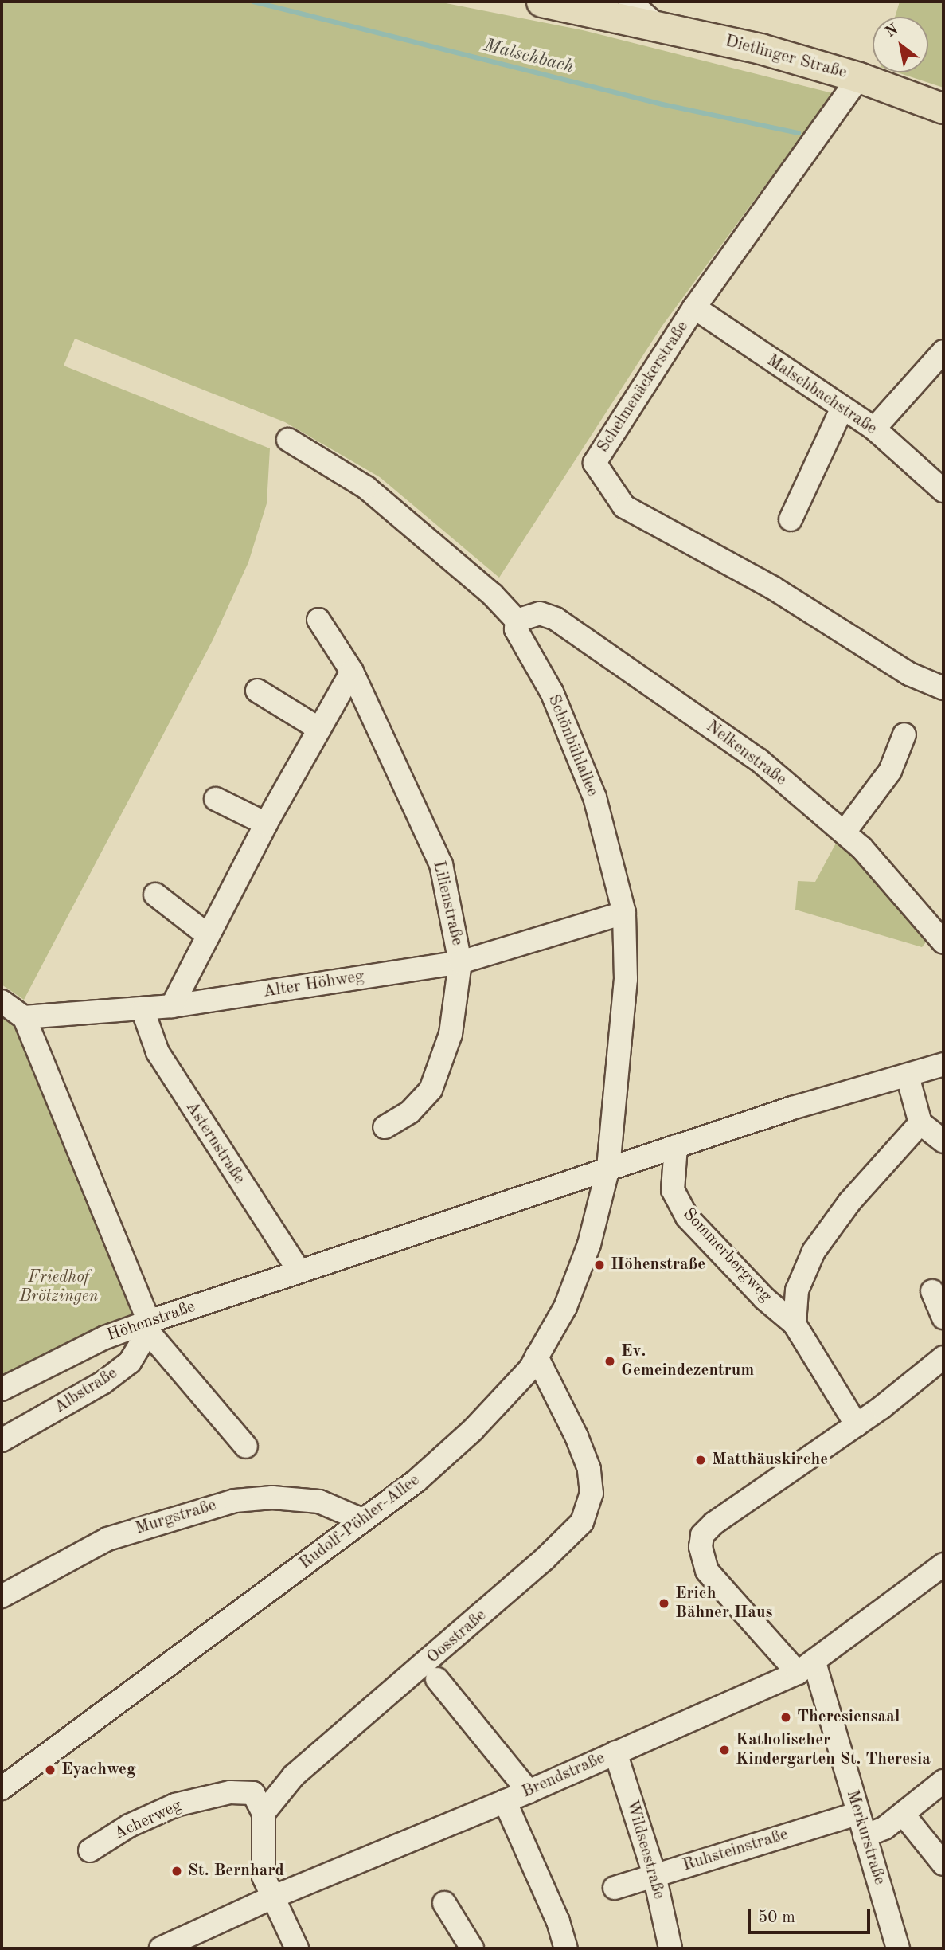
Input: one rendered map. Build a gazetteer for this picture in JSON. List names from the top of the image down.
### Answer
{
  "streets": {
    "main road": ["Dietlinger Straße"],
    "street": [
      "Schelmenäckerstraße",
      "Malschbachstraße",
      "Schönbühlallee",
      "Nelkenstraße",
      "Lilienstraße",
      "Alter Höhweg",
      "Asternstraße",
      "Sommerbergweg",
      "Höhenstraße",
      "Albstraße",
      "Murgstraße",
      "Rudolf-Pöhler-Allee",
      "Oosstraße",
      "Brendstraße",
      "Acherweg",
      "Merkurstraße",
      "Wildseestraße",
      "Ruhsteinstraße"
    ]
  },
  "crossings": [
    ["Dietlinger Straße", "Schelmenäckerstraße"],
    ["Schelmenäckerstraße", "Malschbachstraße"],
    ["Schönbühlallee", "Nelkenstraße"],
    ["Schönbühlallee", "Alter Höhweg"],
    ["Schönbühlallee", "Höhenstraße"],
    ["Schönbühlallee", "Rudolf-Pöhler-Allee"],
    ["Lilienstraße", "Alter Höhweg"],
    ["Alter Höhweg", "Asternstraße"],
    ["Asternstraße", "Höhenstraße"],
    ["Sommerbergweg", "Höhenstraße"],
    ["Höhenstraße", "Albstraße"],
    ["Höhenstraße", "Rudolf-Pöhler-Allee"],
    ["Murgstraße", "Rudolf-Pöhler-Allee"],
    ["Rudolf-Pöhler-Allee", "Oosstraße"],
    ["Oosstraße", "Acherweg"],
    ["Brendstraße", "Merkurstraße"],
    ["Brendstraße", "Wildseestraße"],
    ["Merkurstraße", "Ruhsteinstraße"],
    ["Wildseestraße", "Ruhsteinstraße"]
  ],
  "water": ["Malschbach"],
  "parks": ["Friedhof Brötzingen"],
  "places": [
    "Höhenstraße",
    "Ev. Gemeindezentrum",
    "Matthäuskirche",
    "Erich Bähner Haus",
    "Theresiensaal",
    "Katholischer Kindergarten St. Theresia",
    "Eyachweg",
    "St. Bernhard"
  ],
  "scale_bar": "50 m",
  "north": "top left"
}
